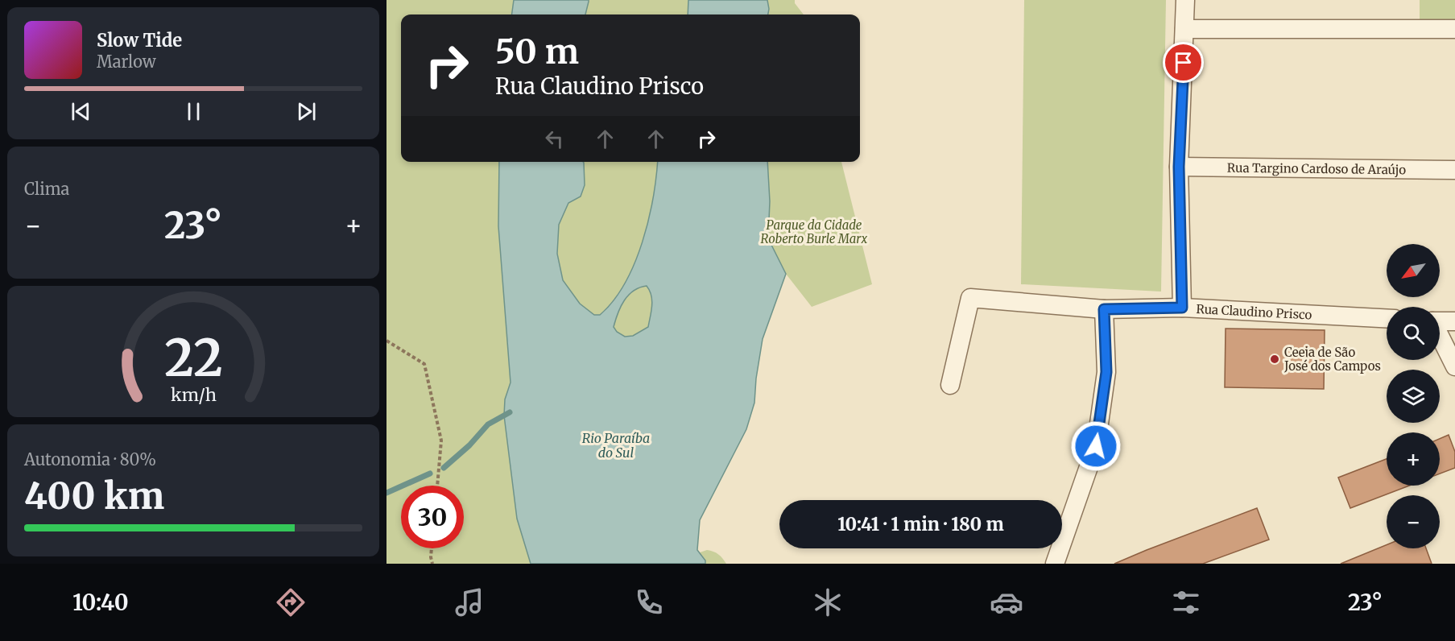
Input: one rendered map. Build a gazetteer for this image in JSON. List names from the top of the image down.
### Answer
{
  "streets": {
    "street": ["Rua Targino Cardoso de Araújo", "Rua Claudino Prisco"]
  },
  "water": ["Rio Paraíba do Sul"],
  "parks": ["Parque da Cidade Roberto Burle Marx"],
  "places": ["Ceeja de São José dos Campos"],
  "north": "bottom left",
  "page": {
    "turn": ["50 m", "Rua Claudino Prisco"],
    "song": ["Slow Tide", "Marlow"],
    "tile": [
      "Clima",
      ["Autonomia · 80%", "400 km"]
    ],
    "heat": ["−", "23°", "+"],
    "map_buttons": ["+", "−"],
    "limit": "30",
    "trip": "10:41 · 1 min · 180 m",
    "tabs": ["10:40", "23°"],
    "gauge": ["22", "km/h"]
  }
}
